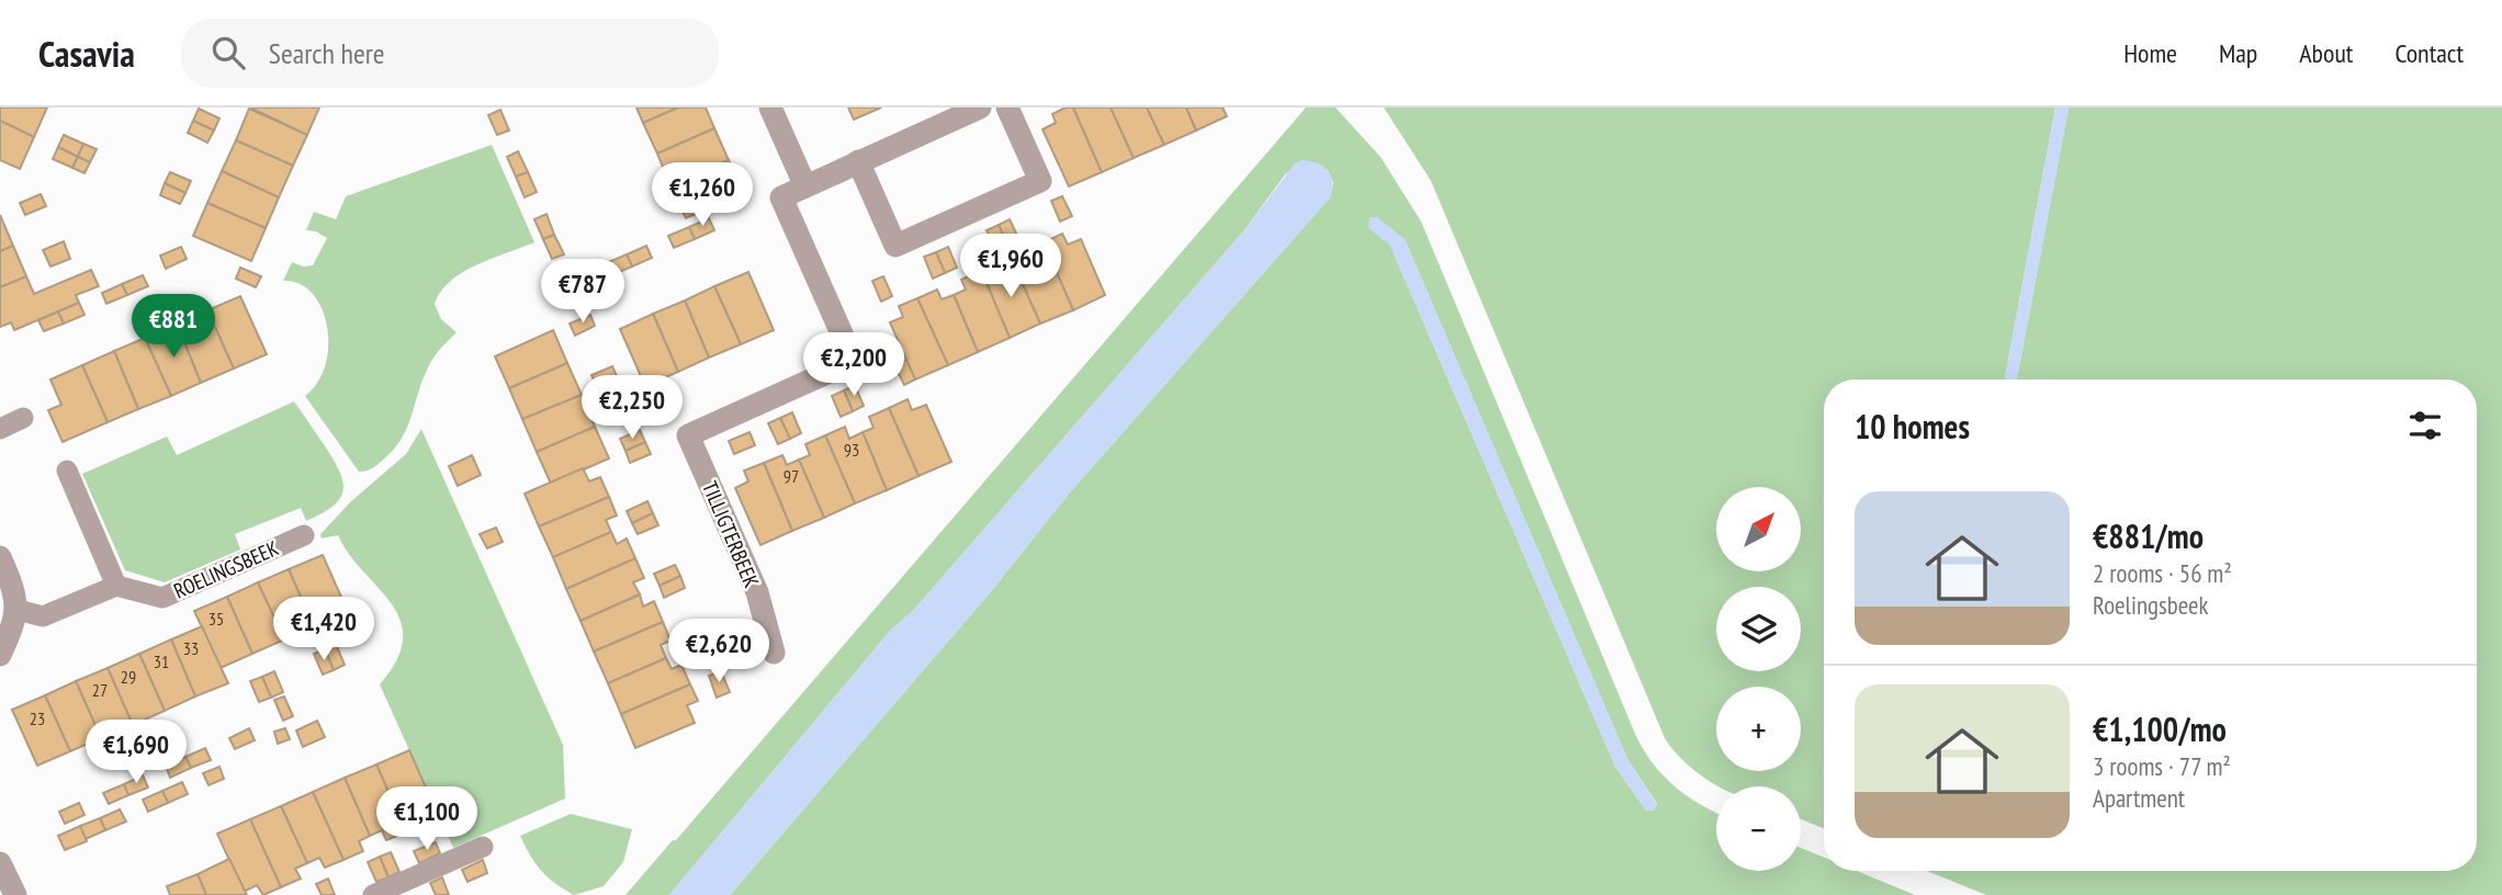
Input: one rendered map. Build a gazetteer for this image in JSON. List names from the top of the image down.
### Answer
{
  "streets": {
    "street": ["TILLIGTERBEEK"],
    "lane": ["ROELINGSBEEK"]
  },
  "house_numbers": [
    "93",
    "97",
    "35",
    "33",
    "31",
    "29",
    "27",
    "23"
  ],
  "north": "top right",
  "page": {
    "header": "Casavia",
    "search": "Search here",
    "nav": [
      "Home",
      "Map",
      "About",
      "Contact"
    ],
    "price": [
      "€1,260",
      "€1,960",
      "€787",
      "€881",
      "€2,200",
      "€2,250",
      "€1,420",
      "€2,620",
      "€1,690",
      "€1,100"
    ],
    "heading": "10 homes",
    "list": [
      {
        "name": "€881/mo",
        "note": "2 rooms · 56 m² · Roelingsbeek"
      },
      {
        "name": "€1,100/mo",
        "note": "3 rooms · 77 m² · Apartment"
      }
    ],
    "map_buttons": ["+", "−"]
  }
}
